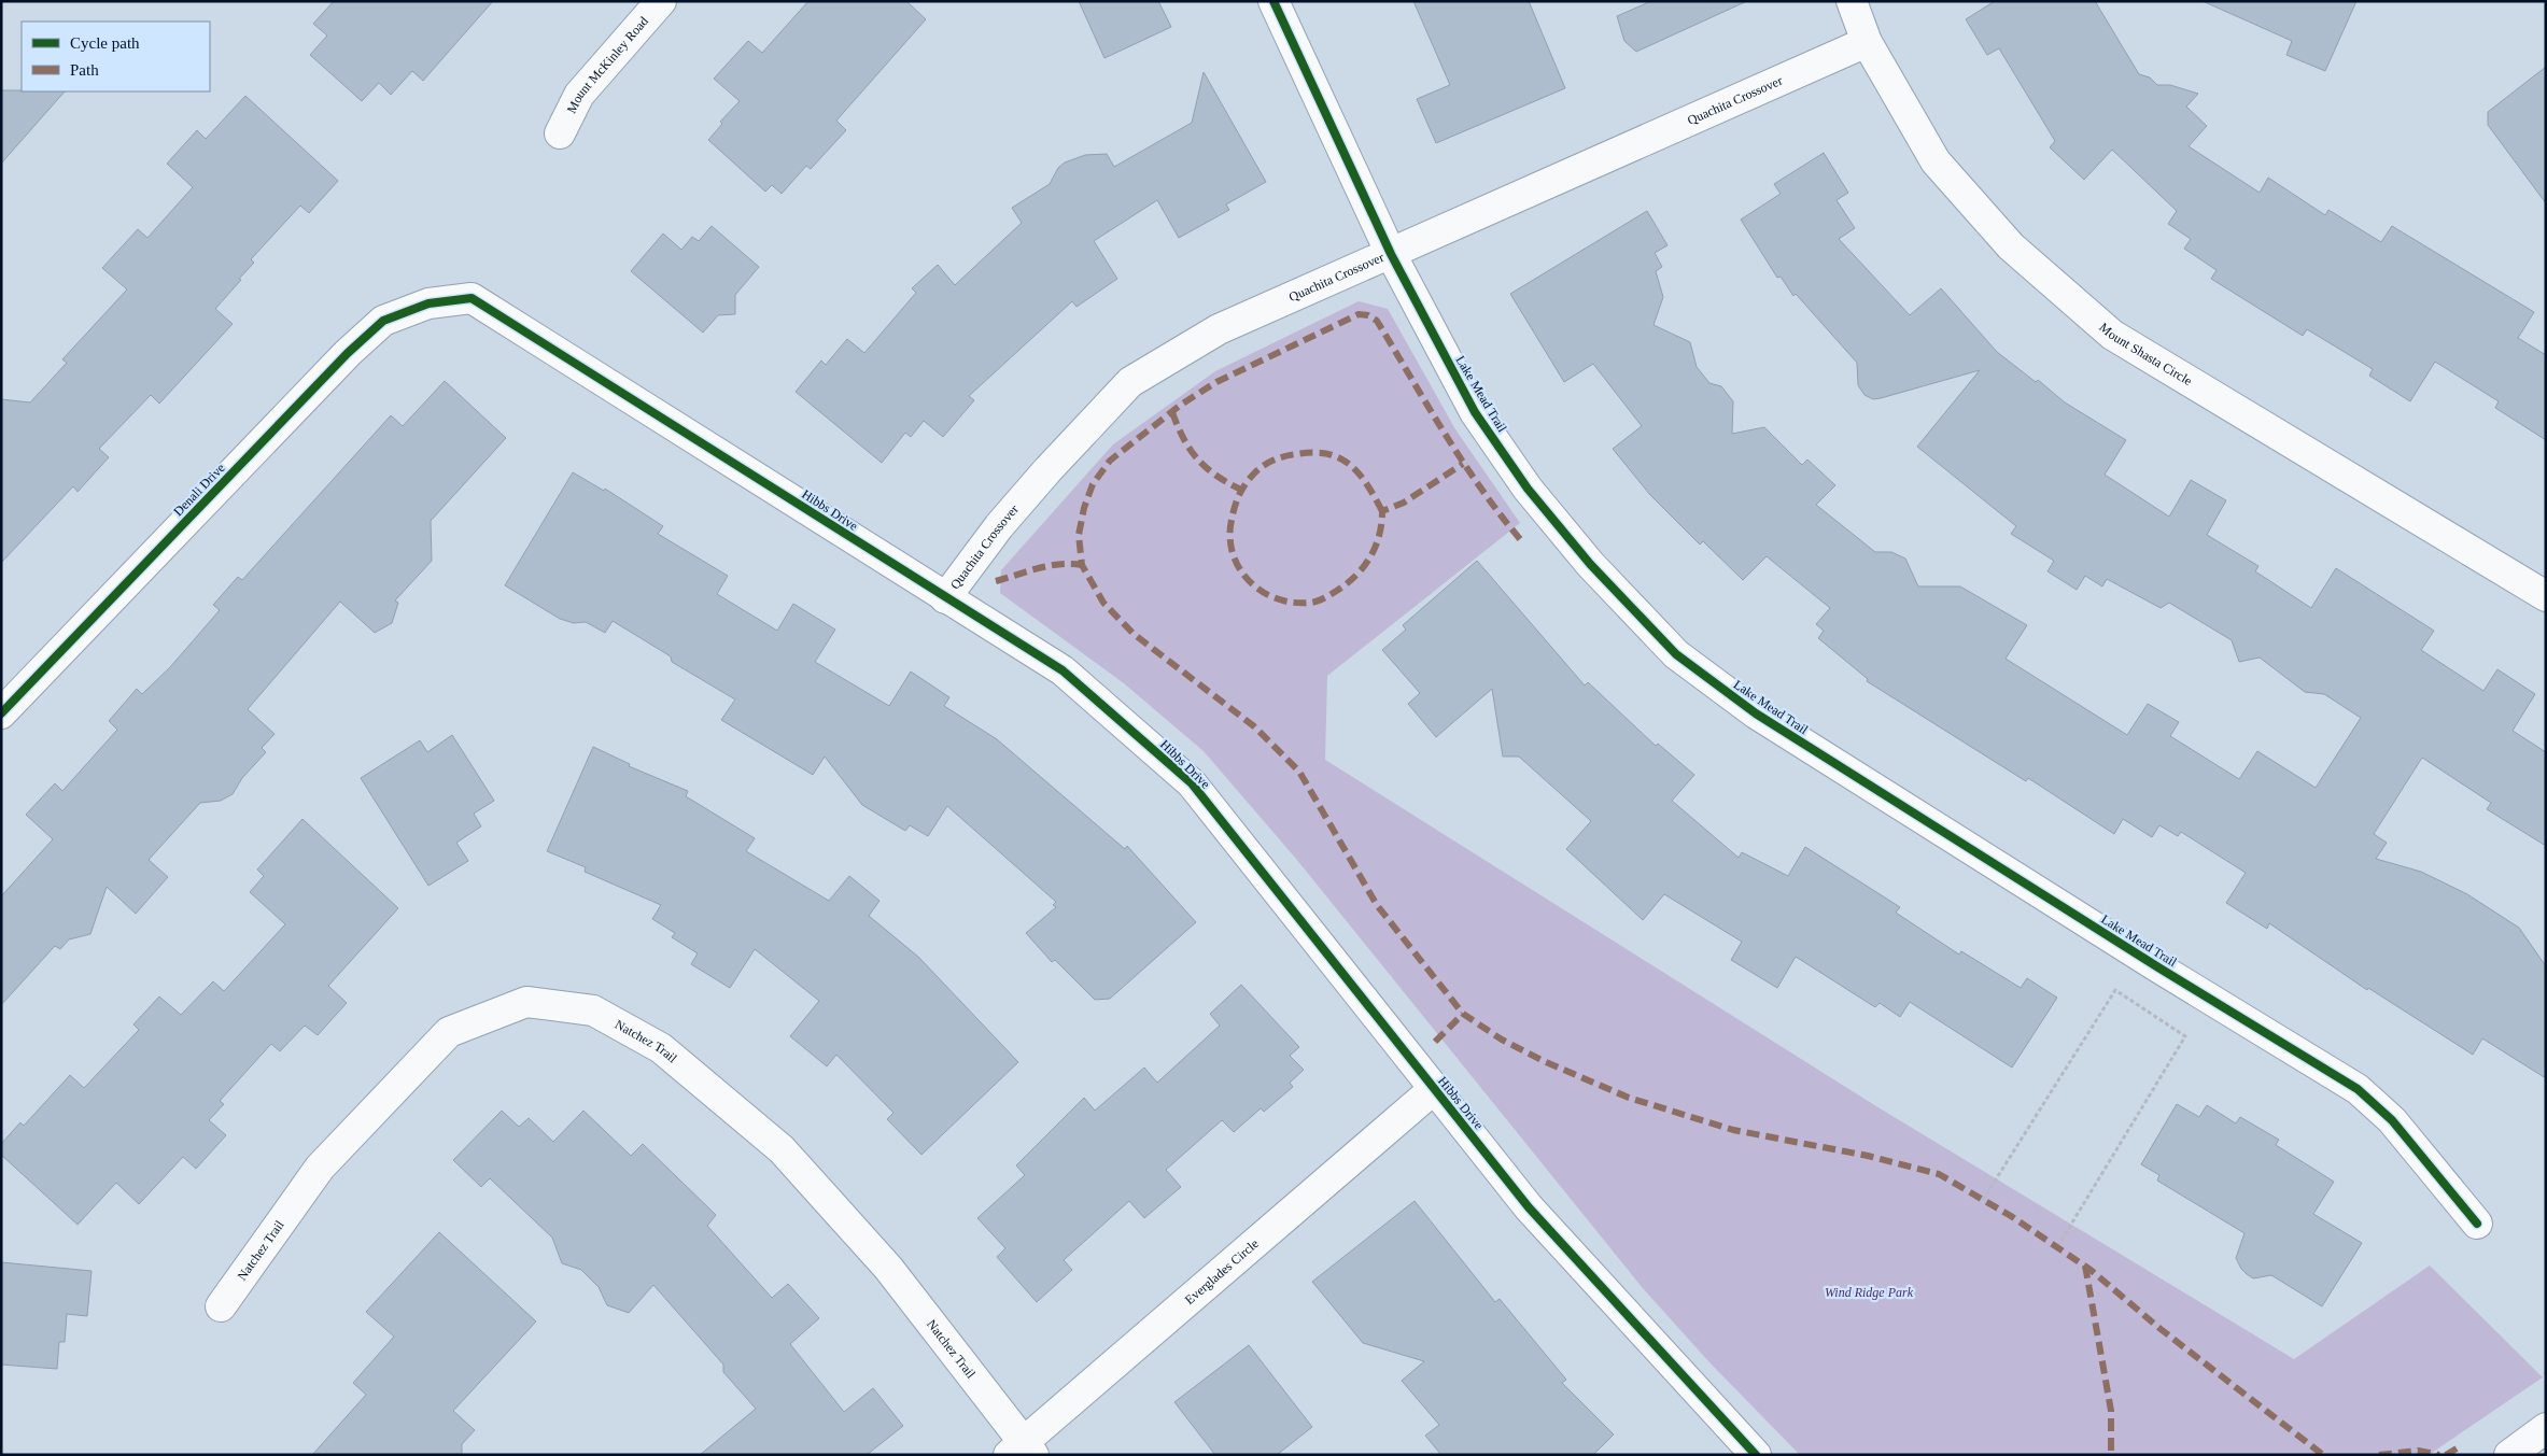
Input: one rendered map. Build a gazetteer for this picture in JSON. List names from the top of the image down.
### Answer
{
  "streets": {
    "street": [
      "Mount McKinley Road",
      "Quachita Crossover",
      "Mount Shasta Circle",
      "Lake Mead Trail",
      "Denali Drive",
      "Hibbs Drive",
      "Natchez Trail",
      "Everglades Circle"
    ]
  },
  "crossings": [
    ["Quachita Crossover", "Mount Shasta Circle"],
    ["Quachita Crossover", "Lake Mead Trail"],
    ["Quachita Crossover", "Hibbs Drive"],
    ["Denali Drive", "Hibbs Drive"],
    ["Hibbs Drive", "Everglades Circle"],
    ["Natchez Trail", "Everglades Circle"]
  ],
  "parks": ["Wind Ridge Park"],
  "legend": ["Cycle path", "Path"]
}
